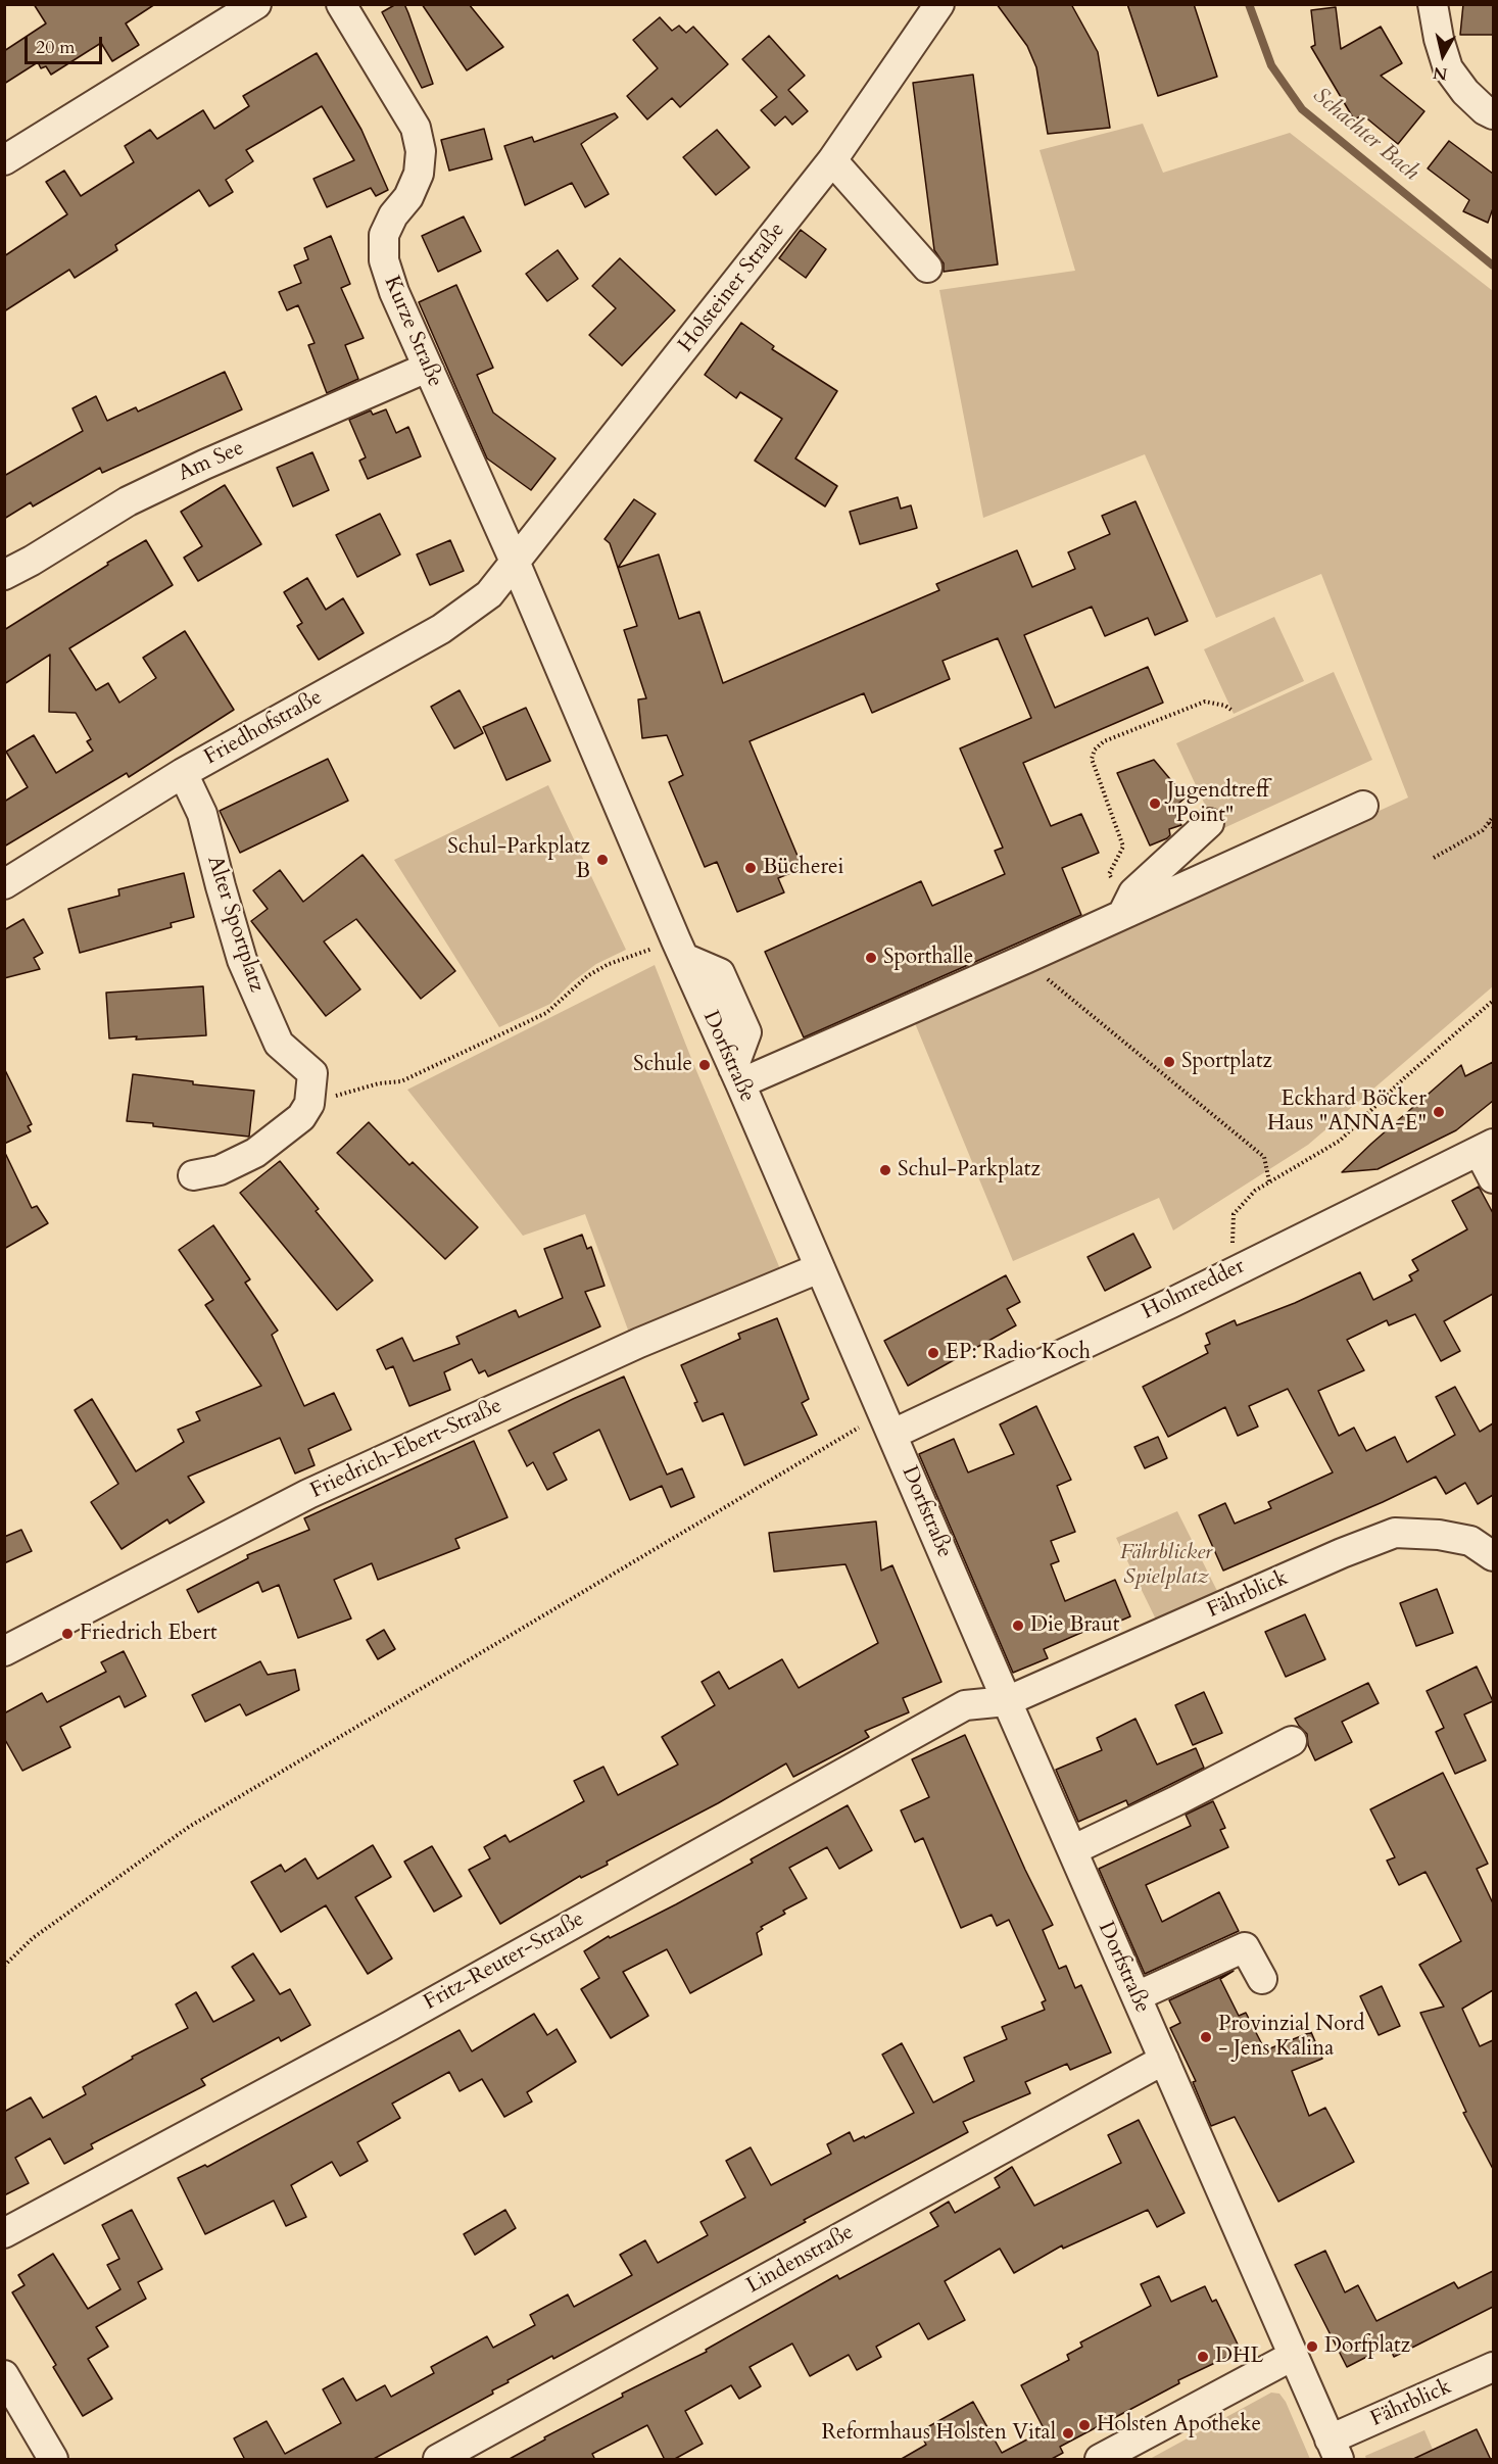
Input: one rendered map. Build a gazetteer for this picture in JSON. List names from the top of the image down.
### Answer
{
  "streets": {
    "street": [
      "Holsteiner Straße",
      "Kurze Straße",
      "Am See",
      "Friedhofstraße",
      "Alter Sportplatz",
      "Dorfstraße",
      "Holmredder",
      "Friedrich-Ebert-Straße",
      "Fährblick",
      "Fritz-Reuter-Straße",
      "Lindenstraße"
    ]
  },
  "crossings": [
    ["Holsteiner Straße", "Kurze Straße"],
    ["Holsteiner Straße", "Friedhofstraße"],
    ["Holsteiner Straße", "Dorfstraße"],
    ["Kurze Straße", "Am See"],
    ["Kurze Straße", "Friedhofstraße"],
    ["Kurze Straße", "Dorfstraße"],
    ["Friedhofstraße", "Alter Sportplatz"],
    ["Friedhofstraße", "Dorfstraße"],
    ["Dorfstraße", "Holmredder"],
    ["Dorfstraße", "Friedrich-Ebert-Straße"],
    ["Dorfstraße", "Fährblick"],
    ["Dorfstraße", "Fritz-Reuter-Straße"],
    ["Dorfstraße", "Lindenstraße"],
    ["Fährblick", "Fritz-Reuter-Straße"]
  ],
  "water": ["Schachter Bach"],
  "parks": ["Fährblicker Spielplatz"],
  "places": [
    "Jugendtreff \"Point\"",
    "Schul-Parkplatz B",
    "Bücherei",
    "Sporthalle",
    "Sportplatz",
    "Schule",
    "Eckhard Böcker Haus \"ANNA-E\"",
    "Schul-Parkplatz",
    "EP: Radio Koch",
    "Die Braut",
    "Friedrich Ebert",
    "Provinzial Nord - Jens Kalina",
    "Dorfplatz",
    "DHL",
    "Holsten Apotheke",
    "Reformhaus Holsten Vital"
  ],
  "scale_bar": "20 m",
  "north": "bottom"
}
